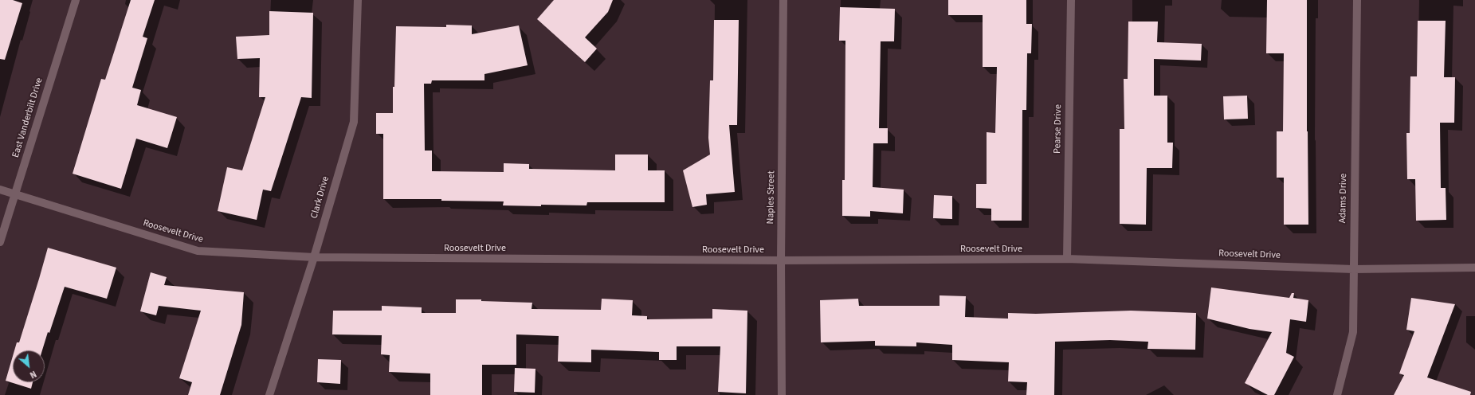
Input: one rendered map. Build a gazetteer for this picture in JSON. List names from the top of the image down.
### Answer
{
  "streets": {
    "street": [
      "East Vanderbilt Drive",
      "Pearse Drive",
      "Clark Drive",
      "Naples Street",
      "Adams Drive",
      "Roosevelt Drive"
    ]
  },
  "crossings": [
    ["East Vanderbilt Drive", "Roosevelt Drive"],
    ["Pearse Drive", "Roosevelt Drive"],
    ["Clark Drive", "Roosevelt Drive"],
    ["Naples Street", "Roosevelt Drive"],
    ["Adams Drive", "Roosevelt Drive"]
  ],
  "north": "bottom right"
}
